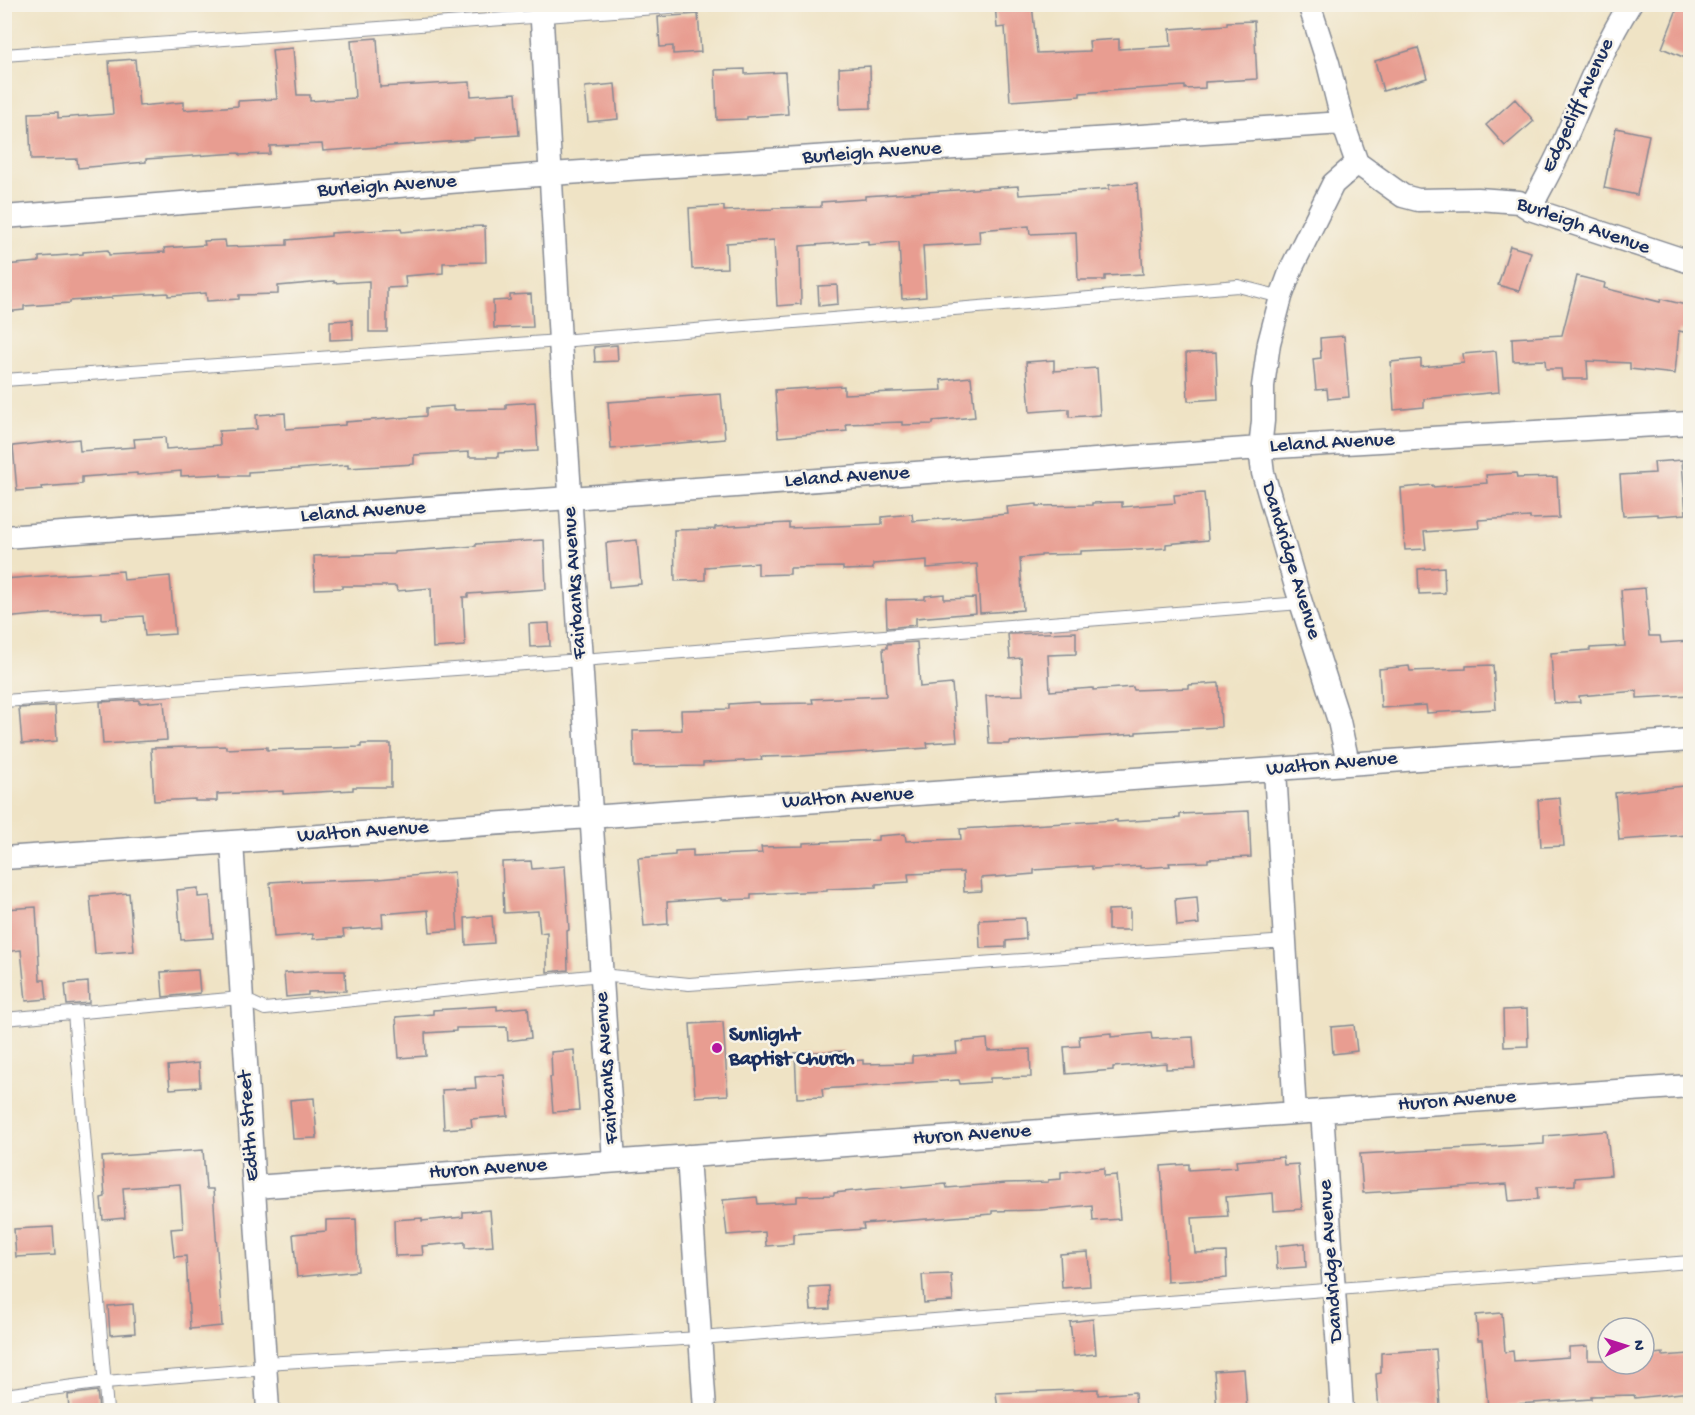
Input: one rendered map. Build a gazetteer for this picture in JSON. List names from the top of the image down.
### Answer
{
  "streets": {
    "street": [
      "Edgecliff Avenue",
      "Burleigh Avenue",
      "Leland Avenue",
      "Dandridge Avenue",
      "Fairbanks Avenue",
      "Walton Avenue",
      "Huron Avenue",
      "Edith Street"
    ]
  },
  "crossings": [
    ["Edgecliff Avenue", "Burleigh Avenue"],
    ["Burleigh Avenue", "Dandridge Avenue"],
    ["Burleigh Avenue", "Fairbanks Avenue"],
    ["Leland Avenue", "Dandridge Avenue"],
    ["Leland Avenue", "Fairbanks Avenue"],
    ["Dandridge Avenue", "Walton Avenue"],
    ["Dandridge Avenue", "Huron Avenue"],
    ["Fairbanks Avenue", "Walton Avenue"],
    ["Fairbanks Avenue", "Huron Avenue"],
    ["Walton Avenue", "Edith Street"],
    ["Huron Avenue", "Edith Street"]
  ],
  "places": ["Sunlight Baptist Church"],
  "north": "right"
}
